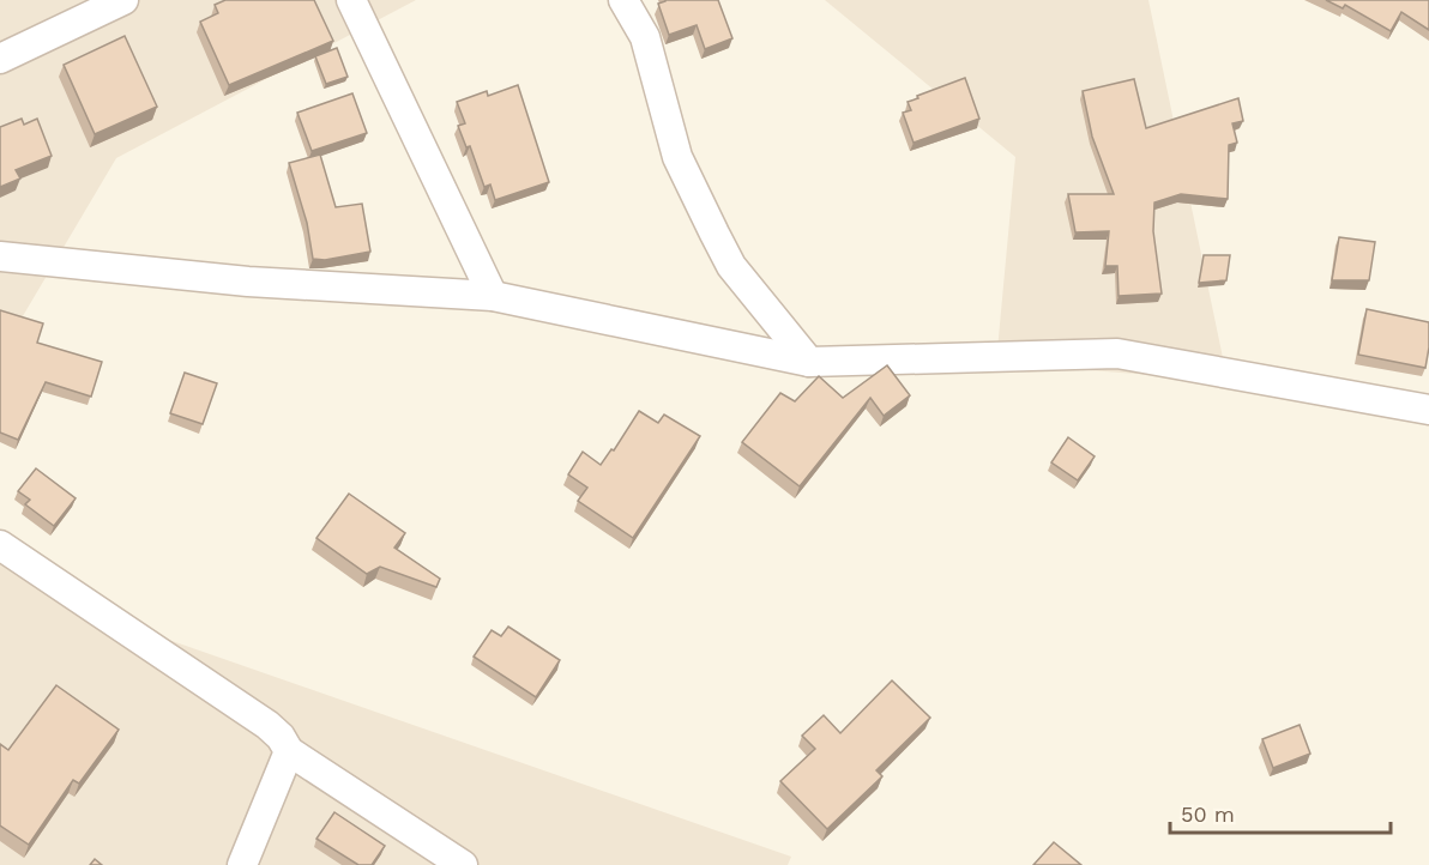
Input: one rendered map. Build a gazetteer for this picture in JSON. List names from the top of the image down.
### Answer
{
  "scale_bar": "50 m"
}
